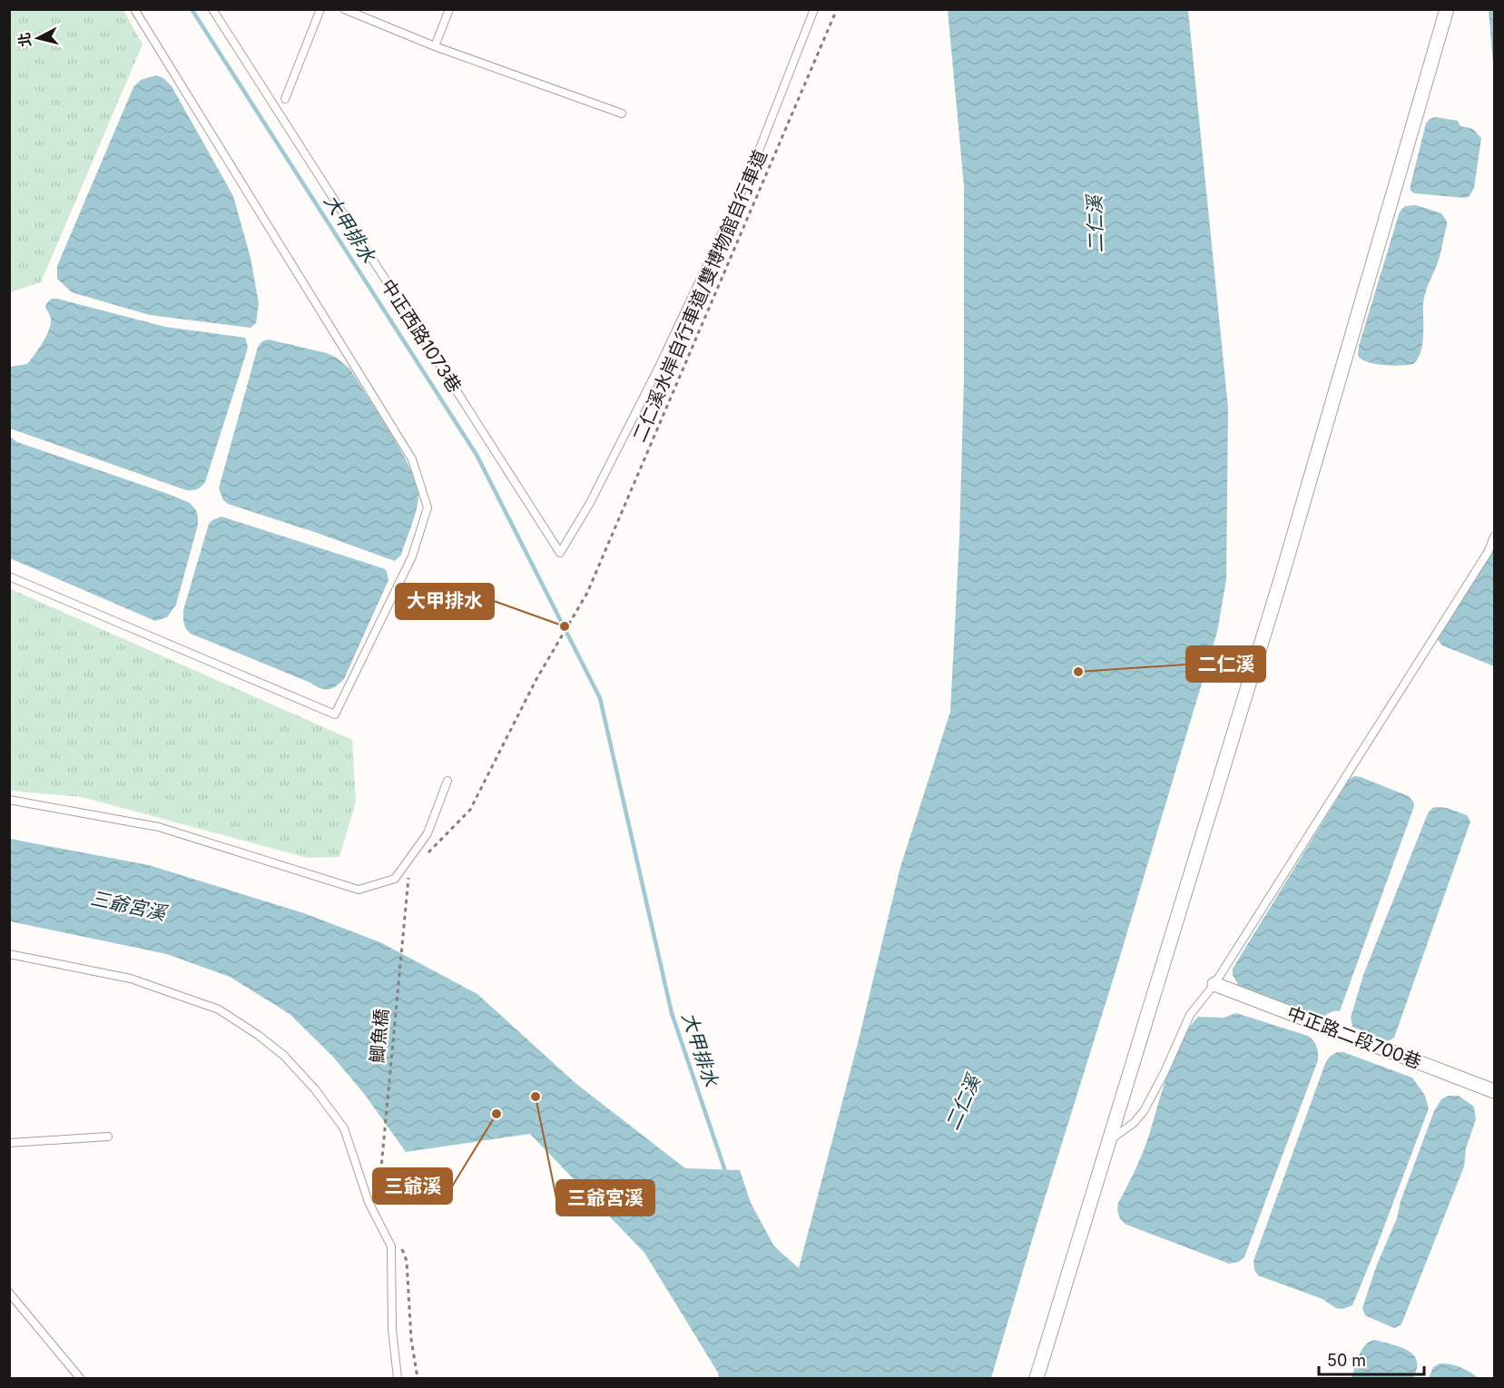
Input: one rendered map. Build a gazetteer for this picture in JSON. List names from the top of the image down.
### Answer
{
  "streets": {
    "street": ["中正路二段700巷"],
    "lane": ["中正西路1073巷"],
    "path": ["二仁溪水岸自行車道/雙博物館自行車道", "鯽魚橋"]
  },
  "water": ["二仁溪", "大甲排水", "三爺宮溪"],
  "places": [
    "大甲排水",
    "二仁溪",
    "三爺宮溪",
    "三爺溪"
  ],
  "scale_bar": "50 m",
  "north": "left"
}
